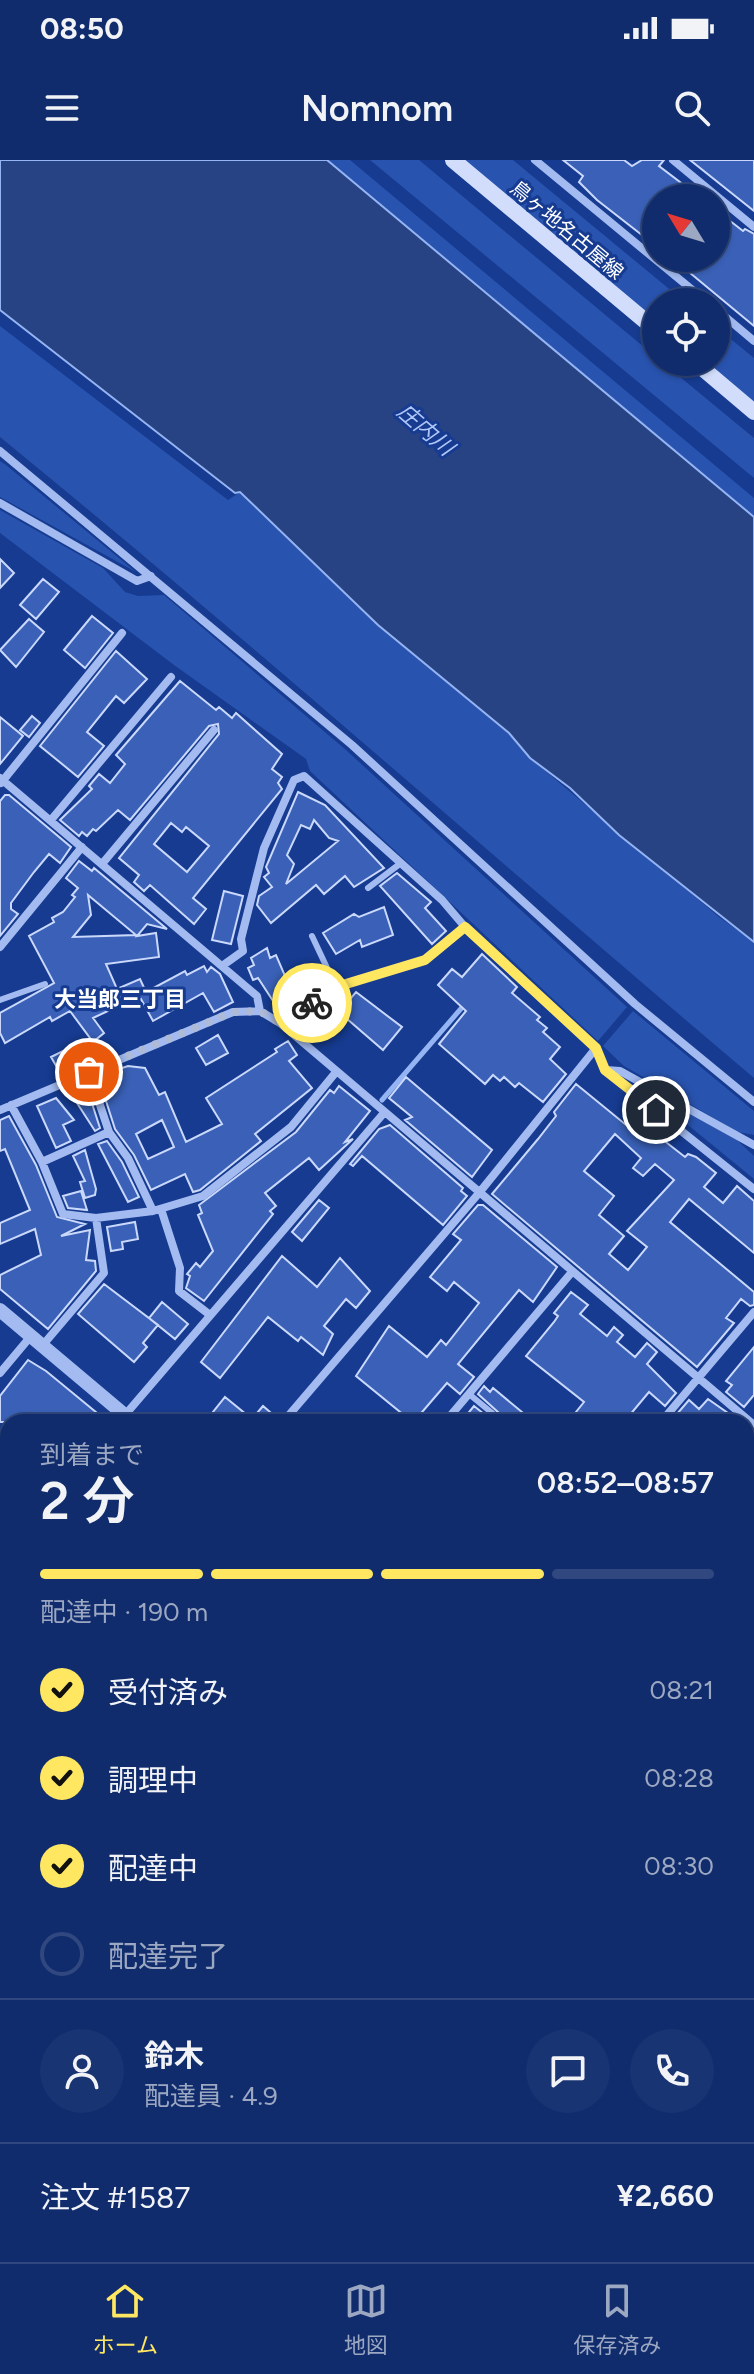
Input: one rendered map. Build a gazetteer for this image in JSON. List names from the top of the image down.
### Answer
{
  "streets": {
    "main road": ["鳥ヶ地名古屋線"]
  },
  "districts": ["大当郎三丁目"],
  "water": ["庄内川"],
  "north": "top left",
  "page": {
    "status": "08:50",
    "header": "Nomnom",
    "heading": ["2 分", "到着まで", "08:52–08:57"],
    "panel": [
      "鈴木",
      "配達員 · 4.9",
      "注文 #1587",
      "¥2,660"
    ],
    "bar": "配達中 · 190 m",
    "list": [
      ["受付済み", "08:21"],
      ["調理中", "08:28"],
      ["配達中", "08:30"],
      "配達完了"
    ],
    "tabs": ["ホーム", "地図", "保存済み"]
  }
}
